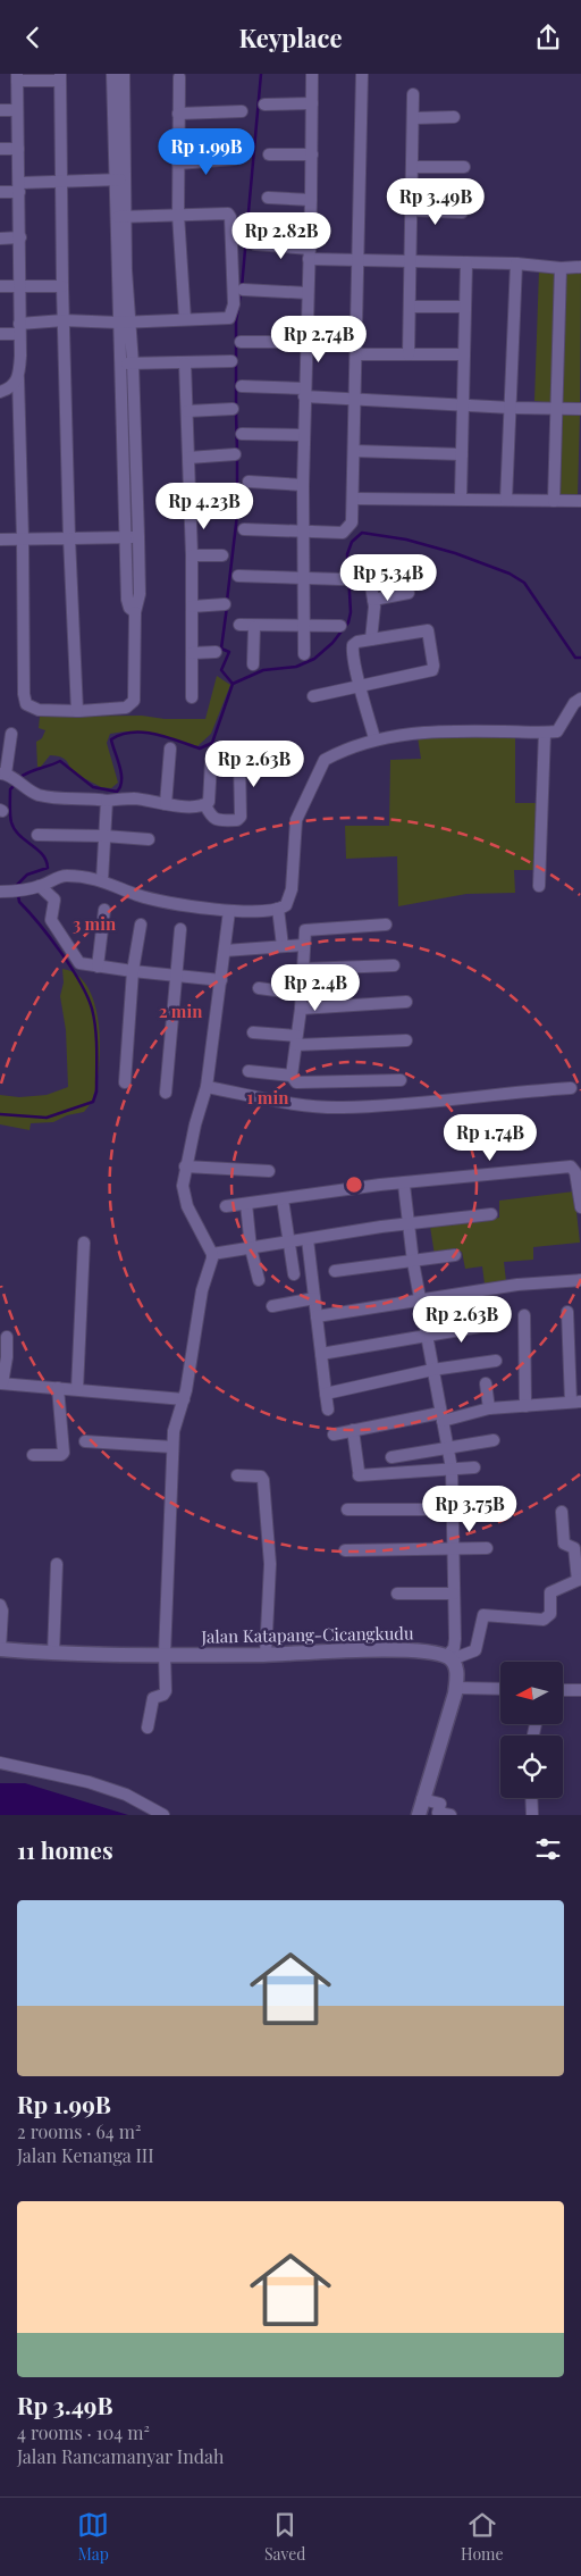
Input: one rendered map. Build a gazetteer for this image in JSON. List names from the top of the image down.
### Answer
{
  "streets": {
    "street": ["Jalan Katapang-Cicangkudu"]
  },
  "north": "left",
  "page": {
    "header": "Keyplace",
    "price": [
      "Rp 1.99B",
      "Rp 3.49B",
      "Rp 2.82B",
      "Rp 2.74B",
      "Rp 4.23B",
      "Rp 5.34B",
      "Rp 2.63B",
      "Rp 2.4B",
      "Rp 1.74B",
      "Rp 2.63B",
      "Rp 3.75B"
    ],
    "heading": "11 homes",
    "list": [
      {
        "name": "Rp 1.99B",
        "note": "2 rooms · 64 m² · Jalan Kenanga III"
      },
      {
        "name": "Rp 3.49B",
        "note": "4 rooms · 104 m² · Jalan Rancamanyar Indah"
      }
    ],
    "tabs": ["Map", "Saved", "Home"]
  },
  "rings": ["3 min", "2 min", "1 min"]
}
